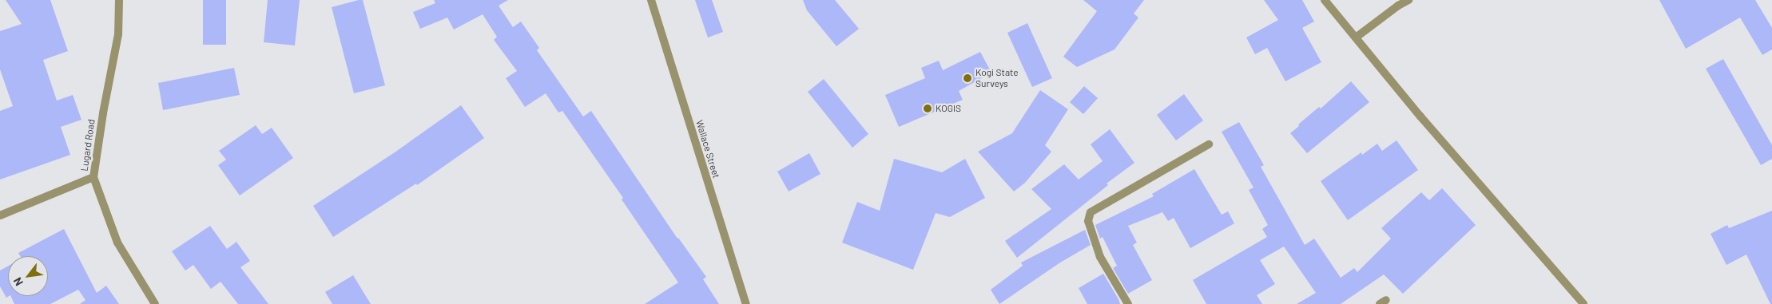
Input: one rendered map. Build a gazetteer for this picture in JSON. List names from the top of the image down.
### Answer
{
  "streets": {
    "street": ["Lugard Road", "Wallace Street"]
  },
  "places": ["Kogi State Surveys", "KOGIS"],
  "north": "bottom left"
}
